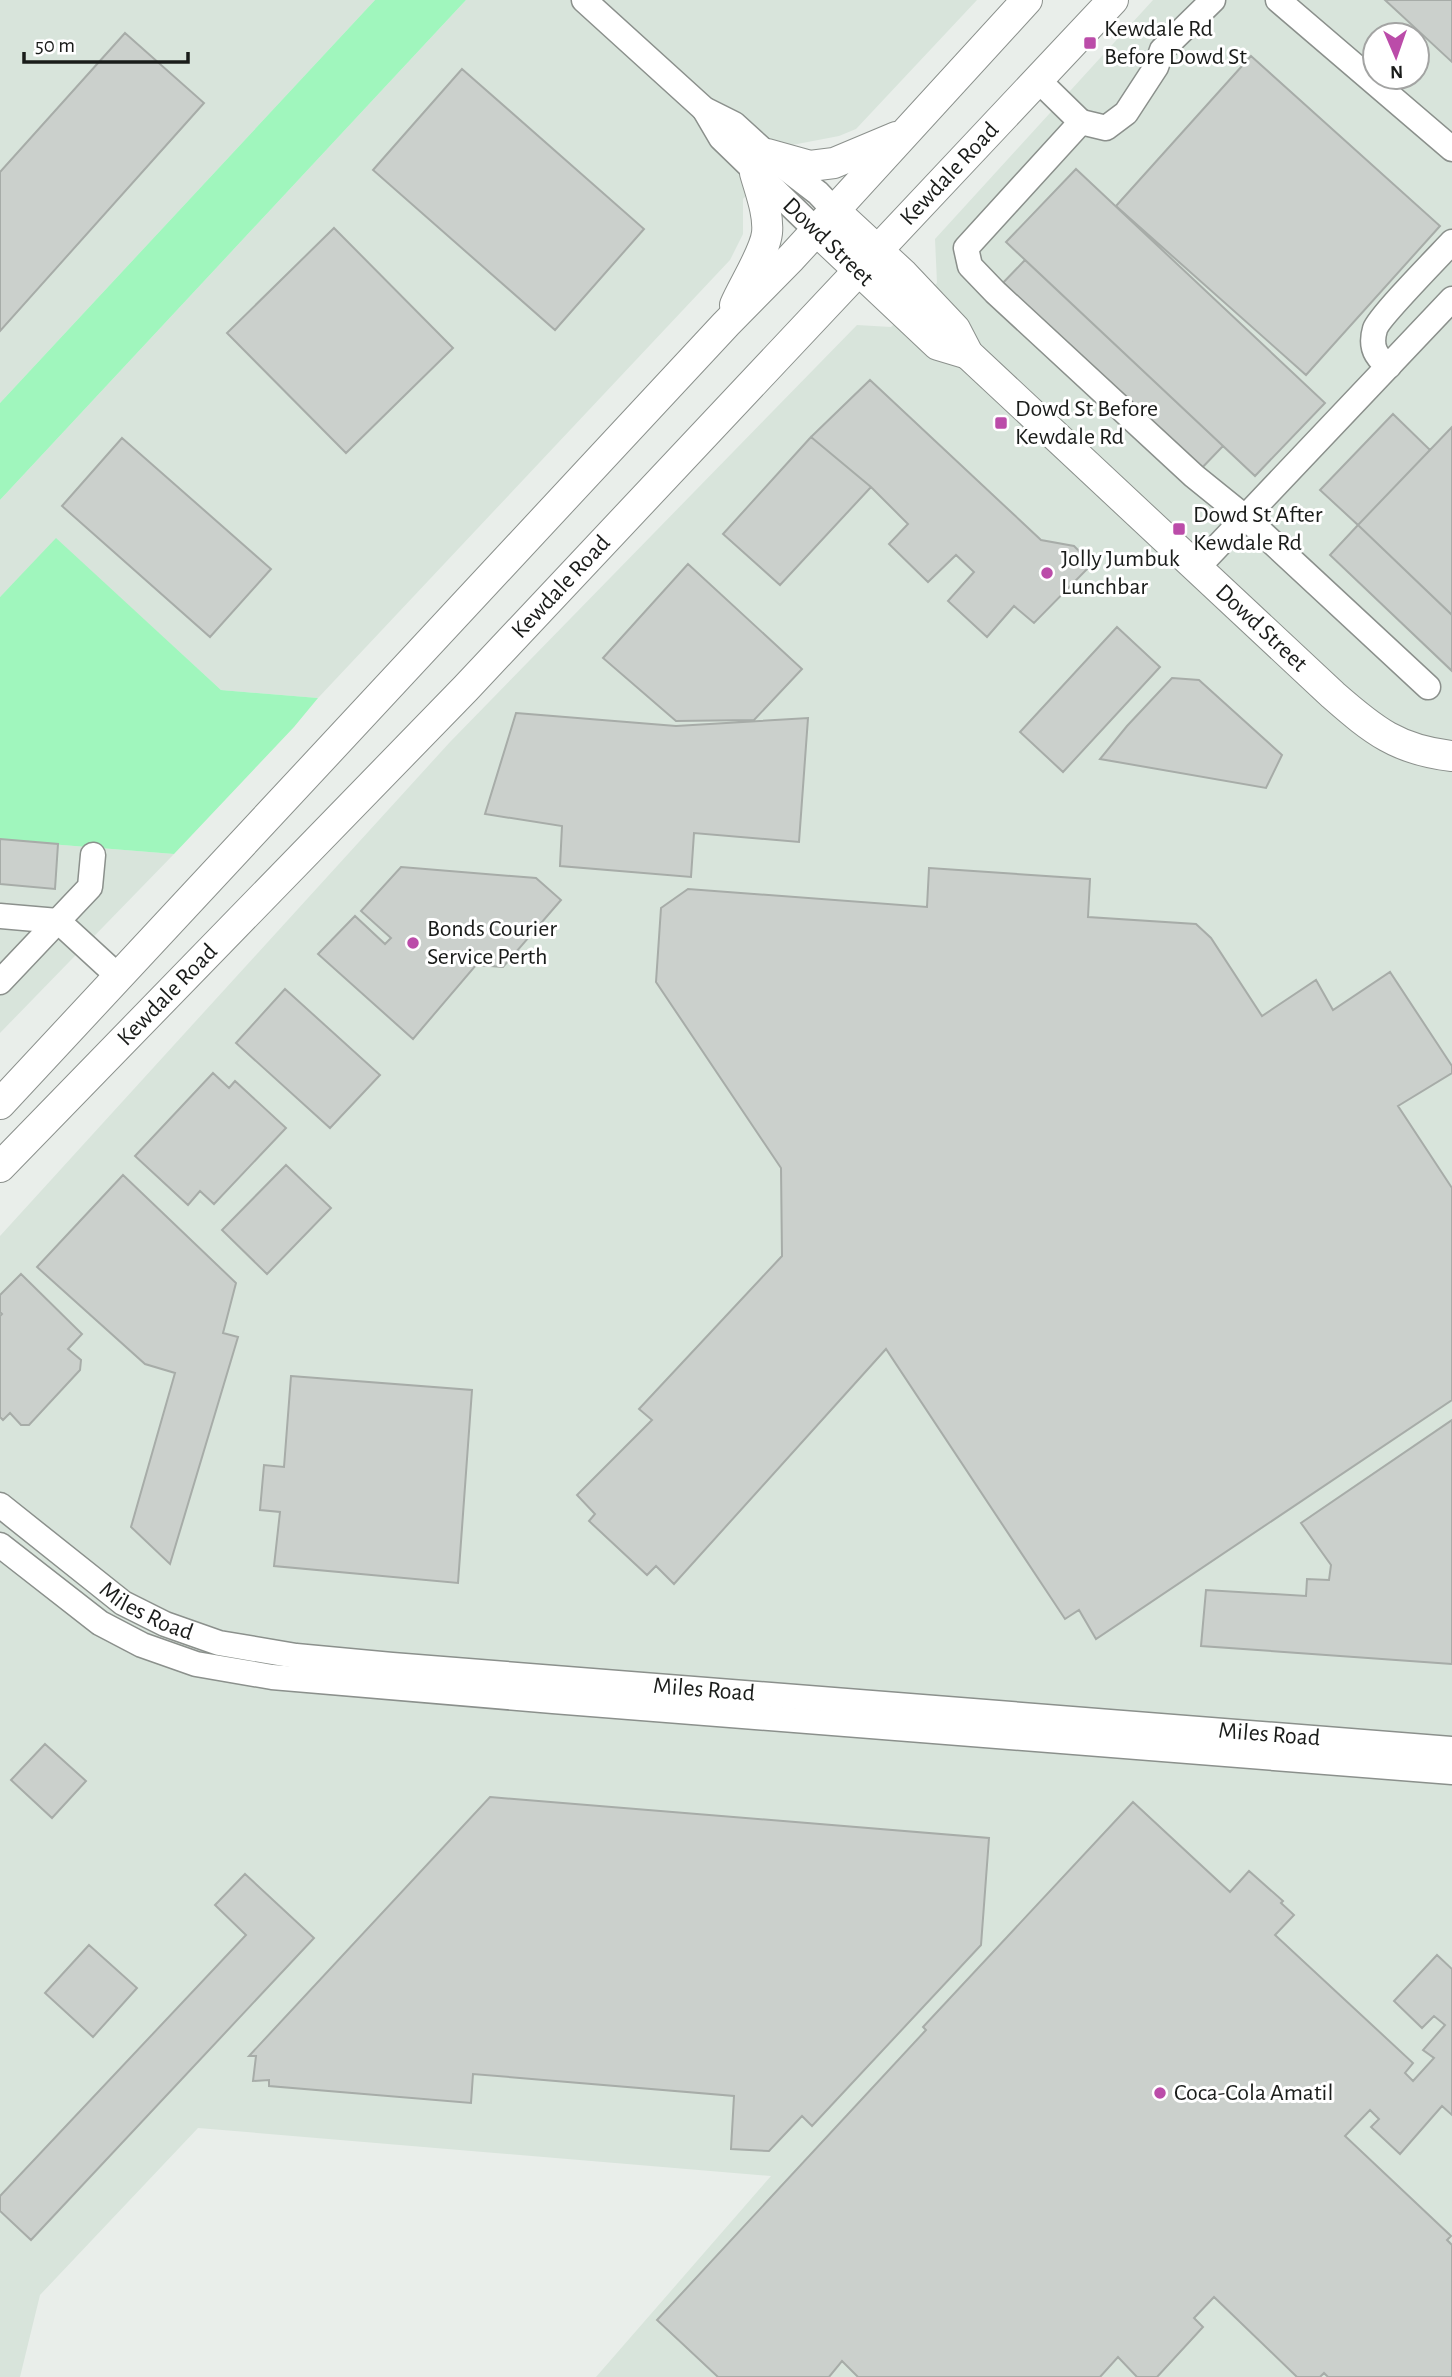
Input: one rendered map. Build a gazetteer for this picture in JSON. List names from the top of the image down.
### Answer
{
  "streets": {
    "main road": ["Kewdale Road", "Dowd Street"],
    "street": ["Miles Road"]
  },
  "crossings": [
    ["Kewdale Road", "Dowd Street"]
  ],
  "places": {
    "transit": ["Kewdale Rd Before Dowd St", "Dowd St Before Kewdale Rd", "Dowd St After Kewdale Rd"],
    "other": ["Jolly Jumbuk Lunchbar", "Bonds Courier Service Perth", "Coca-Cola Amatil"]
  },
  "scale_bar": "50 m",
  "north": "bottom"
}
